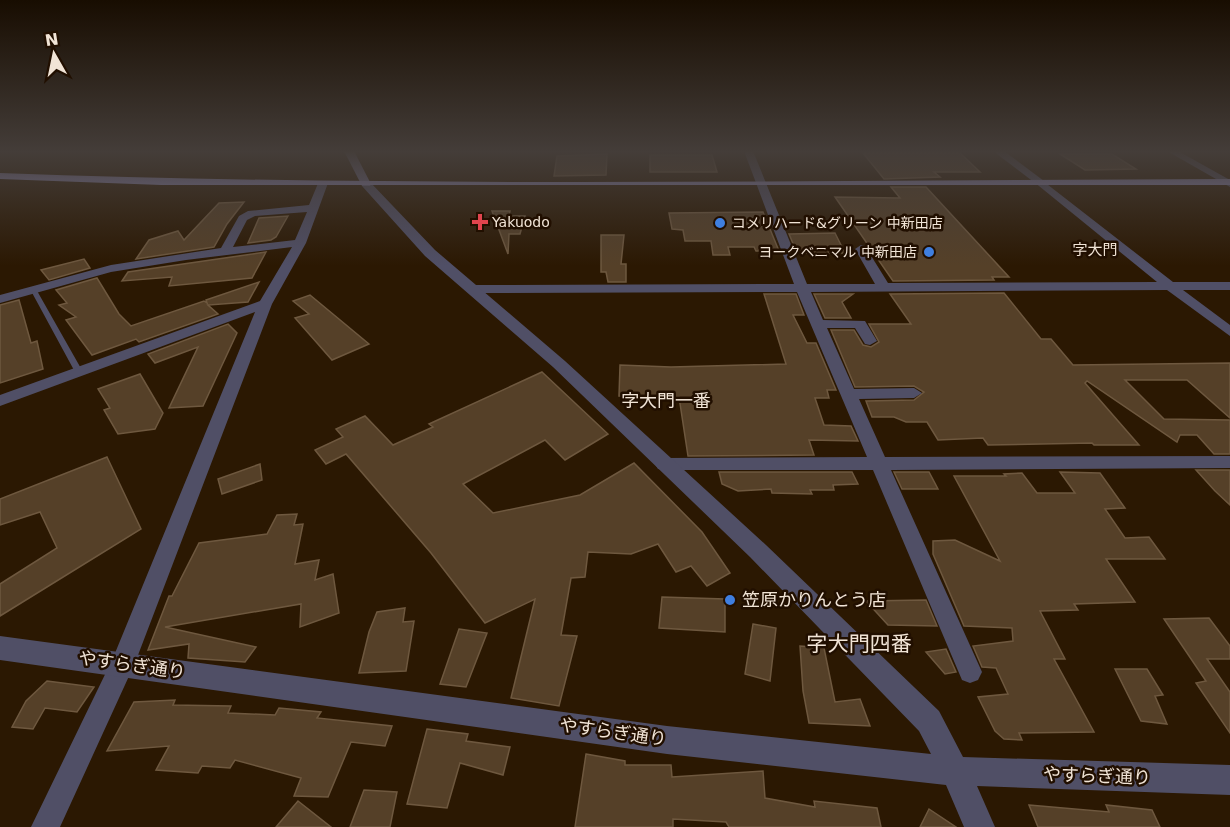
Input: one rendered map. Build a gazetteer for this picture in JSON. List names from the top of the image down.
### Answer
{
  "streets": {
    "street": ["やすらぎ通り"]
  },
  "districts": ["字大門", "字大門一番", "字大門四番"],
  "places": {
    "health": ["Yakuodo"],
    "other": ["コメリハード&グリーン 中新田店", "ヨークベニマル 中新田店", "笠原かりんとう店"]
  },
  "north": "top"
}
